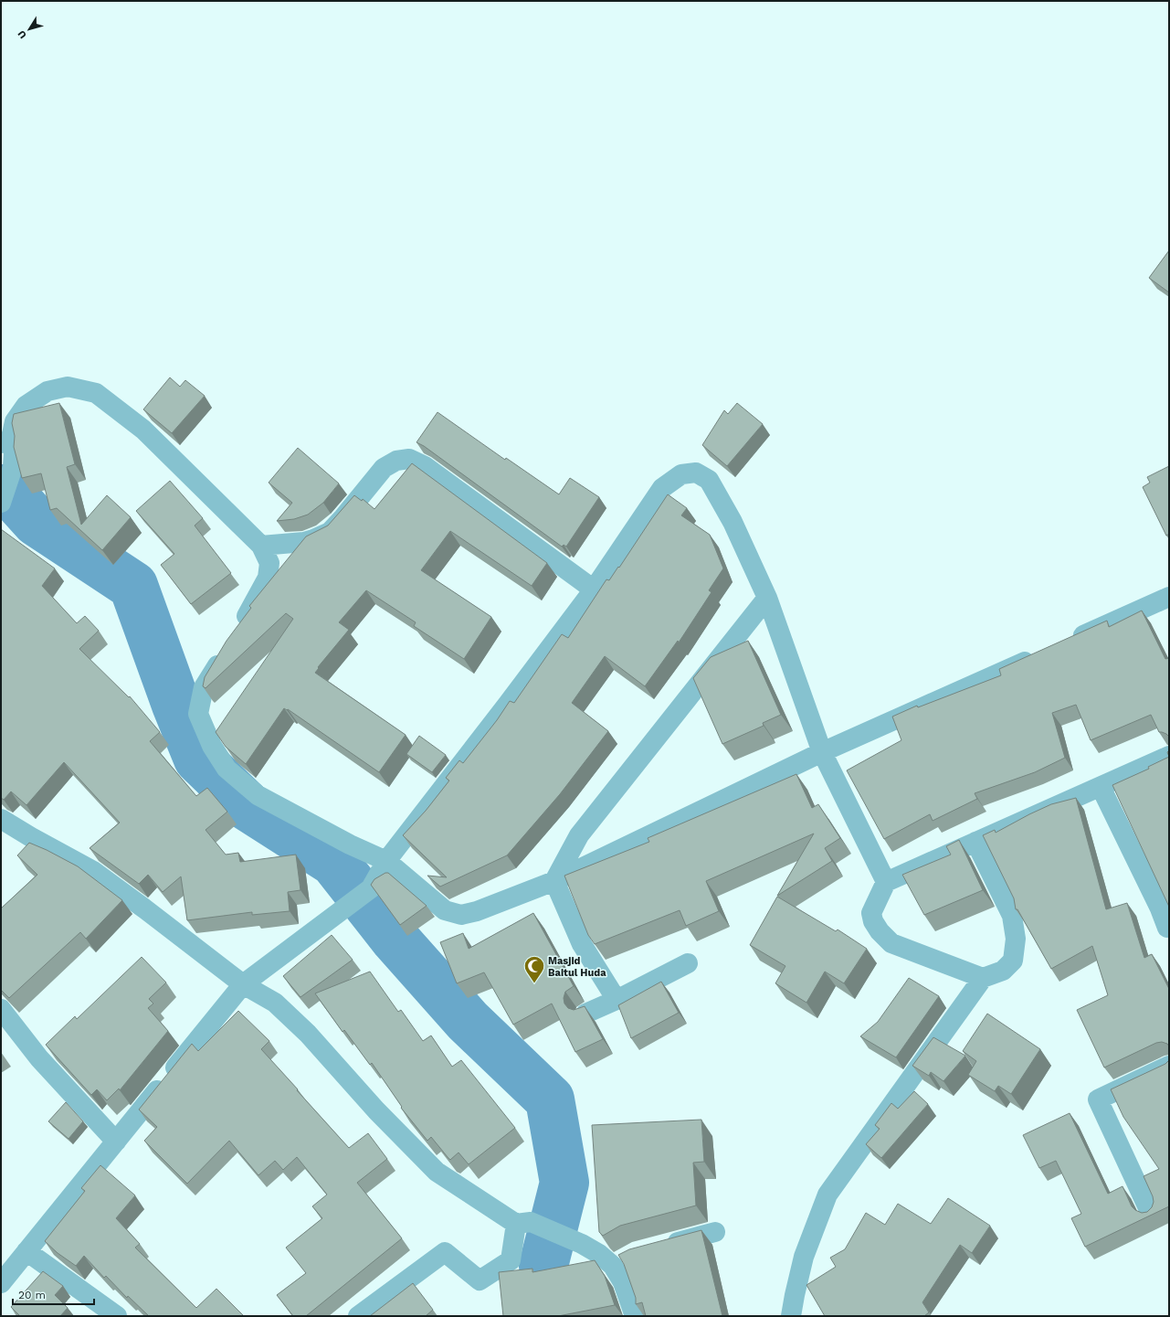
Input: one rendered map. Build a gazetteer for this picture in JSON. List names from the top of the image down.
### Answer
{
  "places": {
    "mosque": ["Masjid Baitul Huda"]
  },
  "scale_bar": "20 m",
  "north": "bottom left"
}
